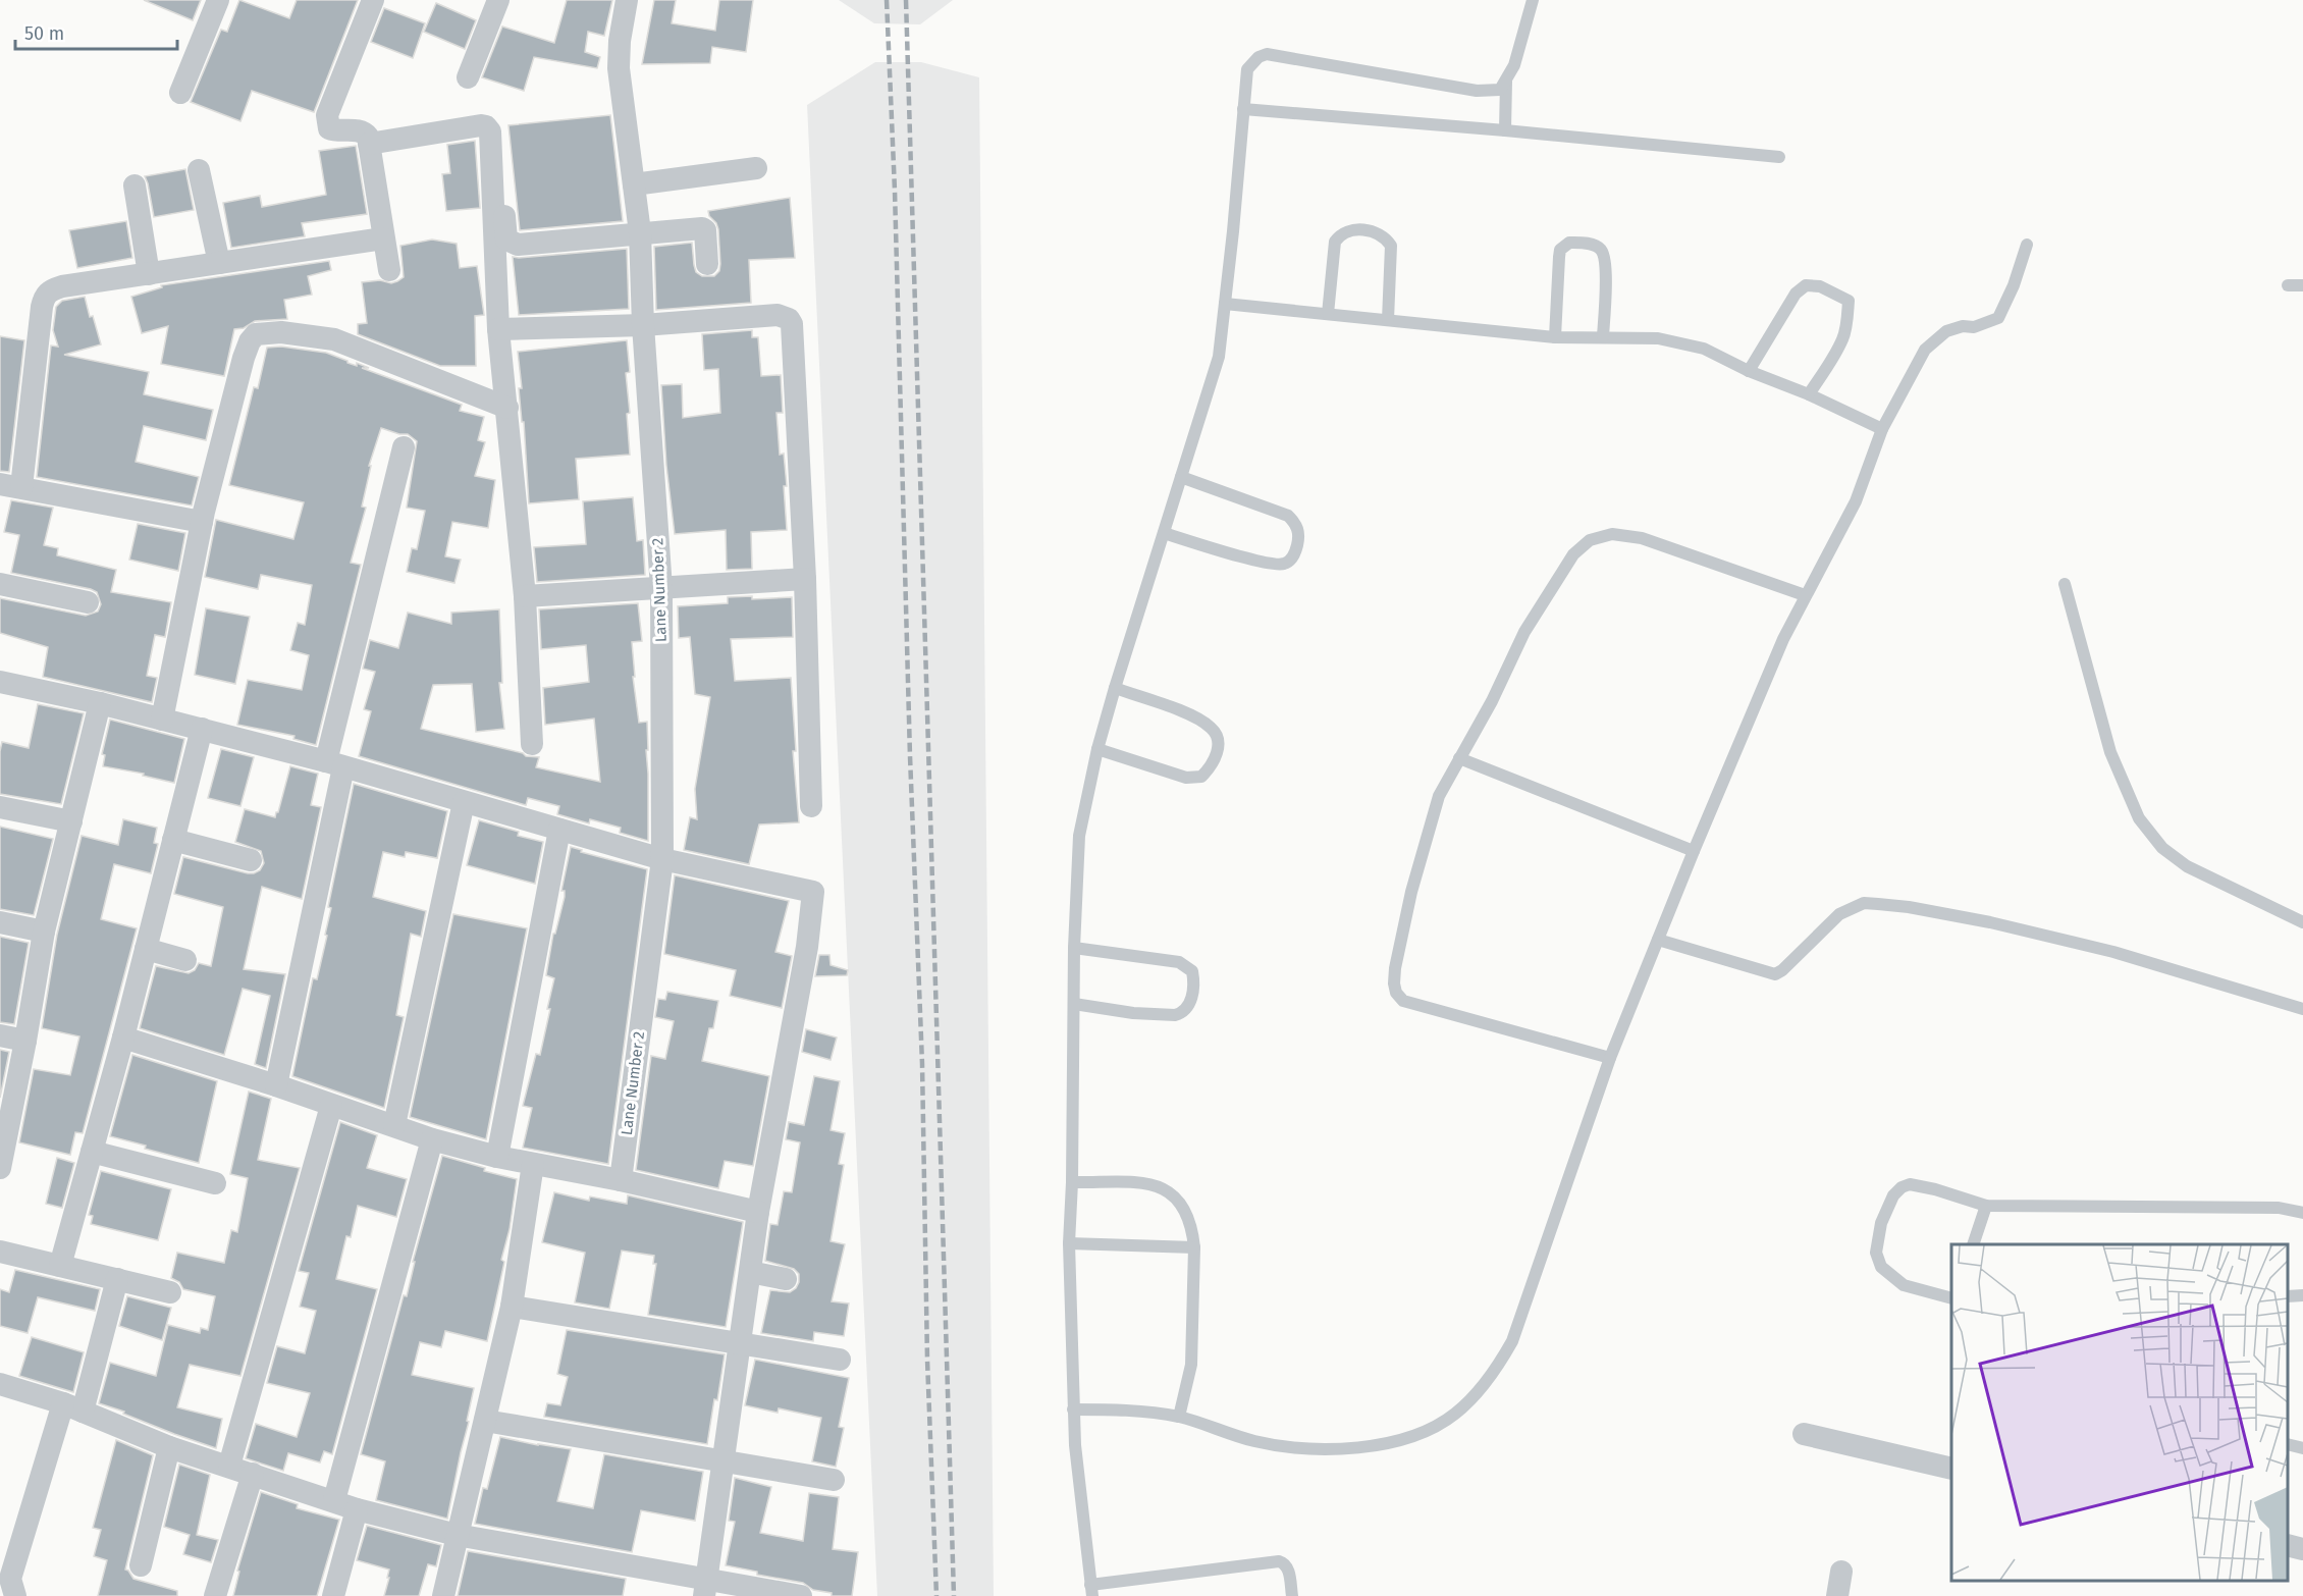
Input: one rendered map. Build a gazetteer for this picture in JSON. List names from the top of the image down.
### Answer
{
  "streets": {
    "street": ["Lane Number 2"]
  },
  "scale_bar": "50 m"
}
